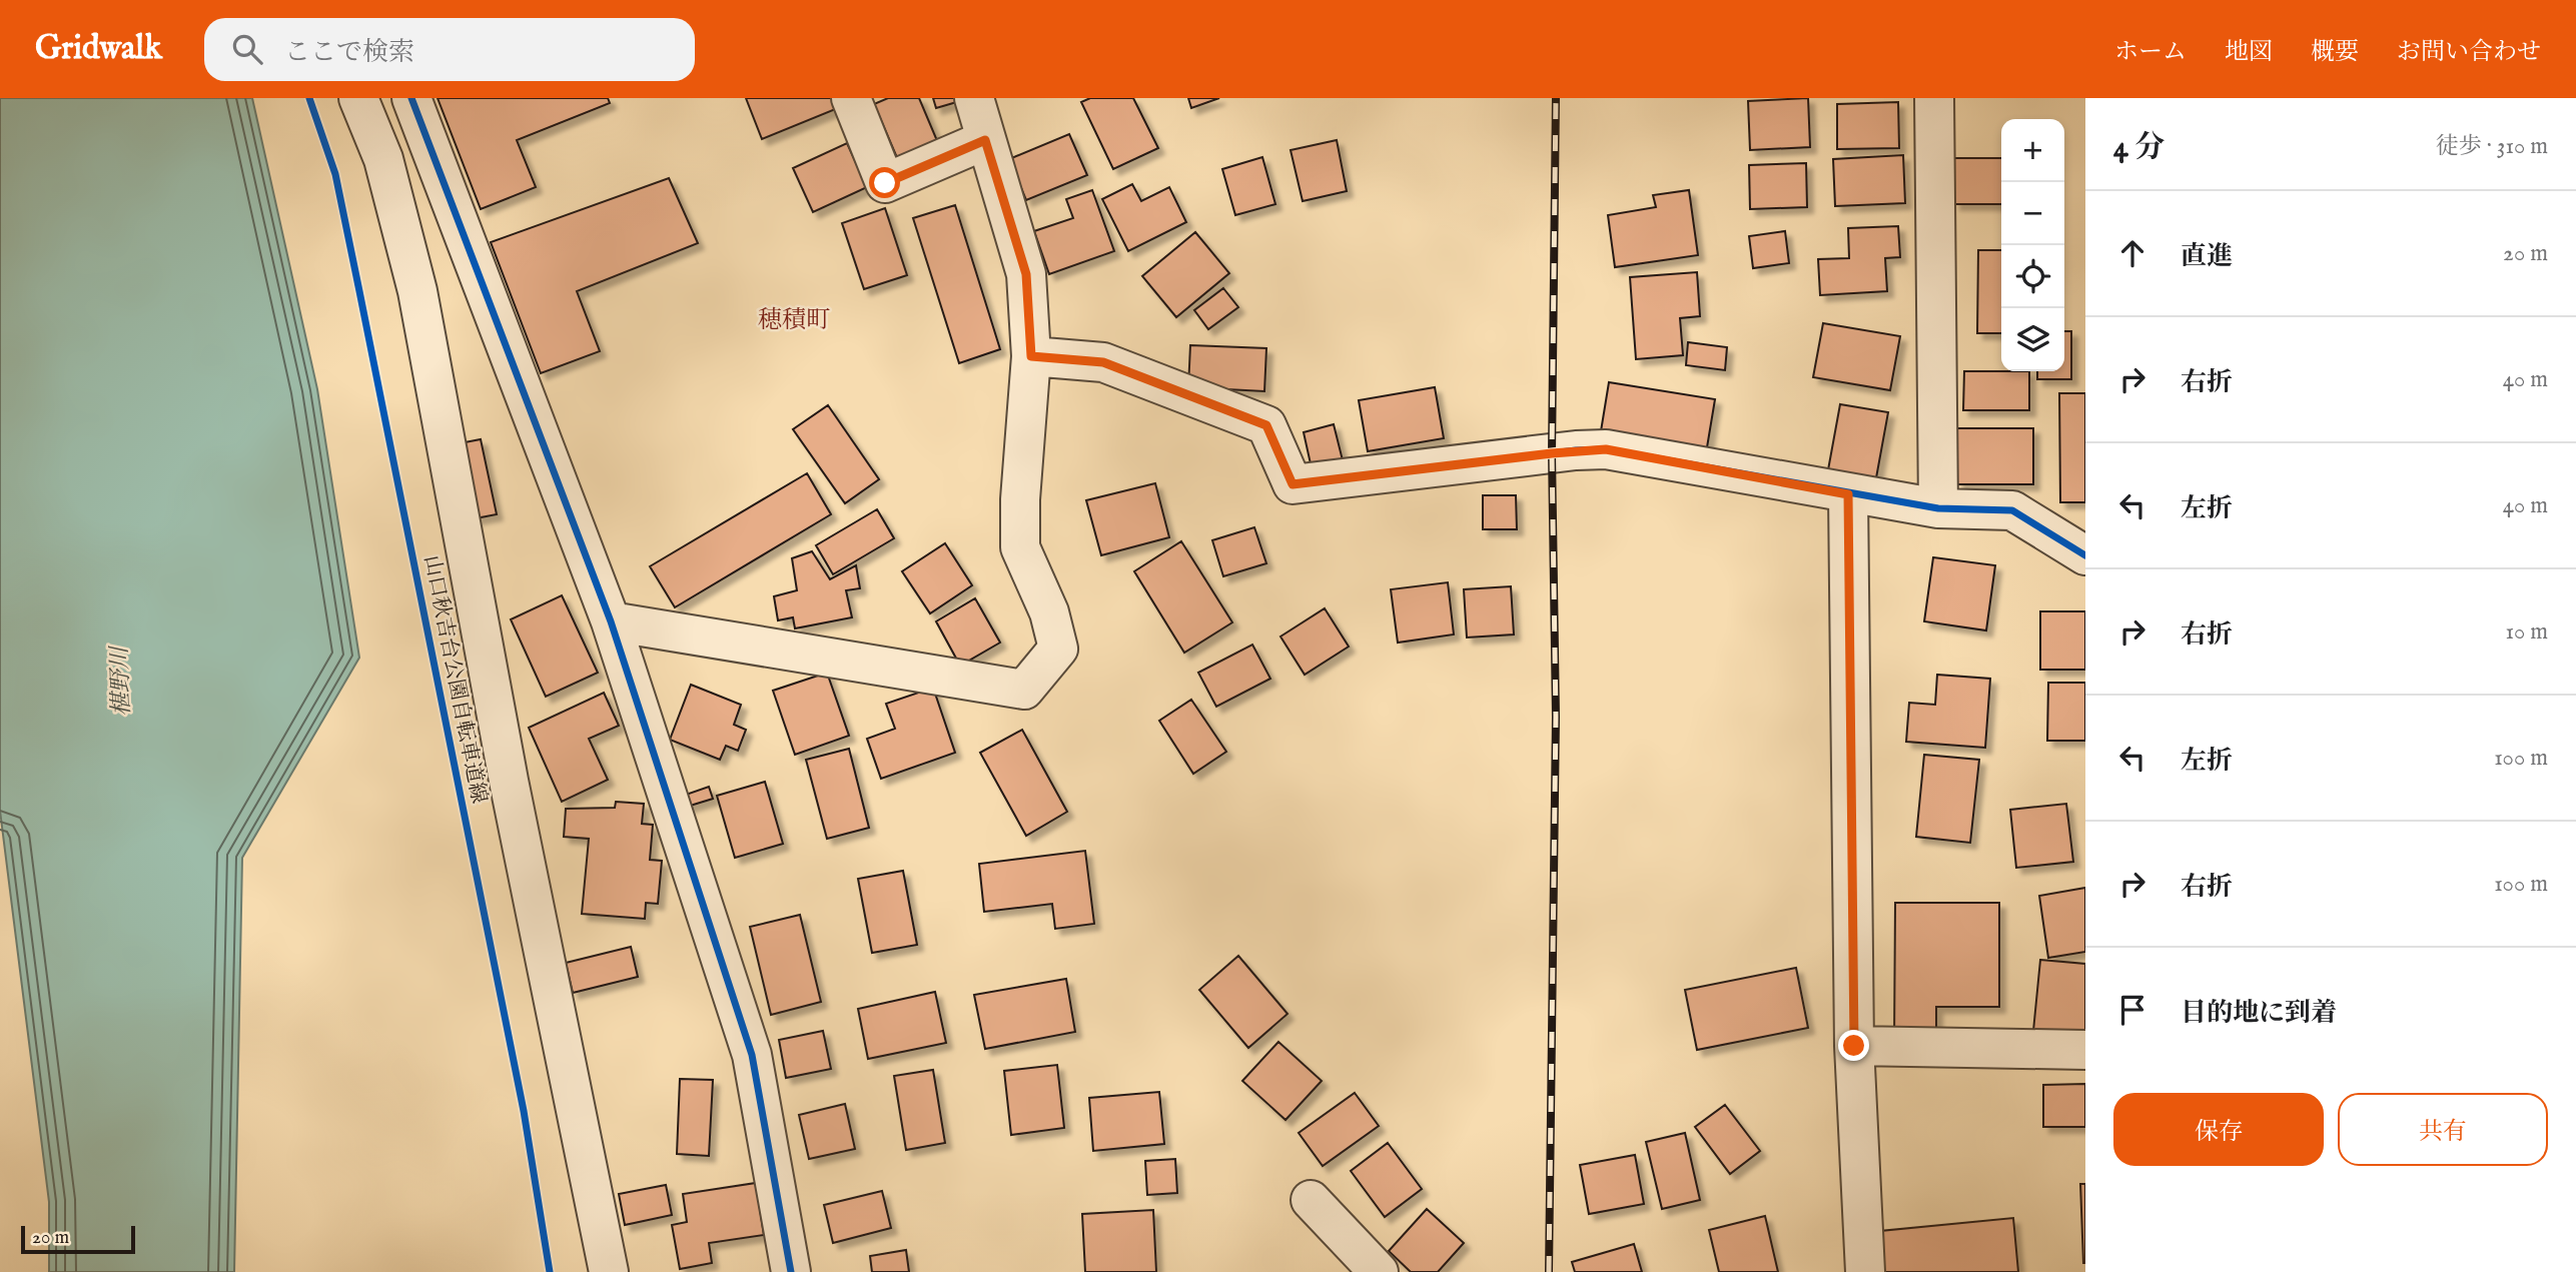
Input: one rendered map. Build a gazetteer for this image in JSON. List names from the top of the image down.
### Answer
{
  "streets": {
    "cycle path": ["山口秋吉台公園自転車道線"]
  },
  "districts": ["穂積町"],
  "water": ["椹野川"],
  "scale_bar": "20 m",
  "page": {
    "header": "Gridwalk",
    "search": "ここで検索",
    "nav": [
      "ホーム",
      "地図",
      "概要",
      "お問い合わせ"
    ],
    "heading": ["4 分", "徒歩 · 310 m"],
    "map_buttons": ["+", "−"],
    "list": [
      ["直進", "20 m"],
      ["右折", "40 m"],
      ["左折", "40 m"],
      ["右折", "10 m"],
      ["左折", "100 m"],
      ["右折", "100 m"],
      "目的地に到着"
    ],
    "buttons": ["保存", "共有"],
    "scale": "20 m"
  }
}
